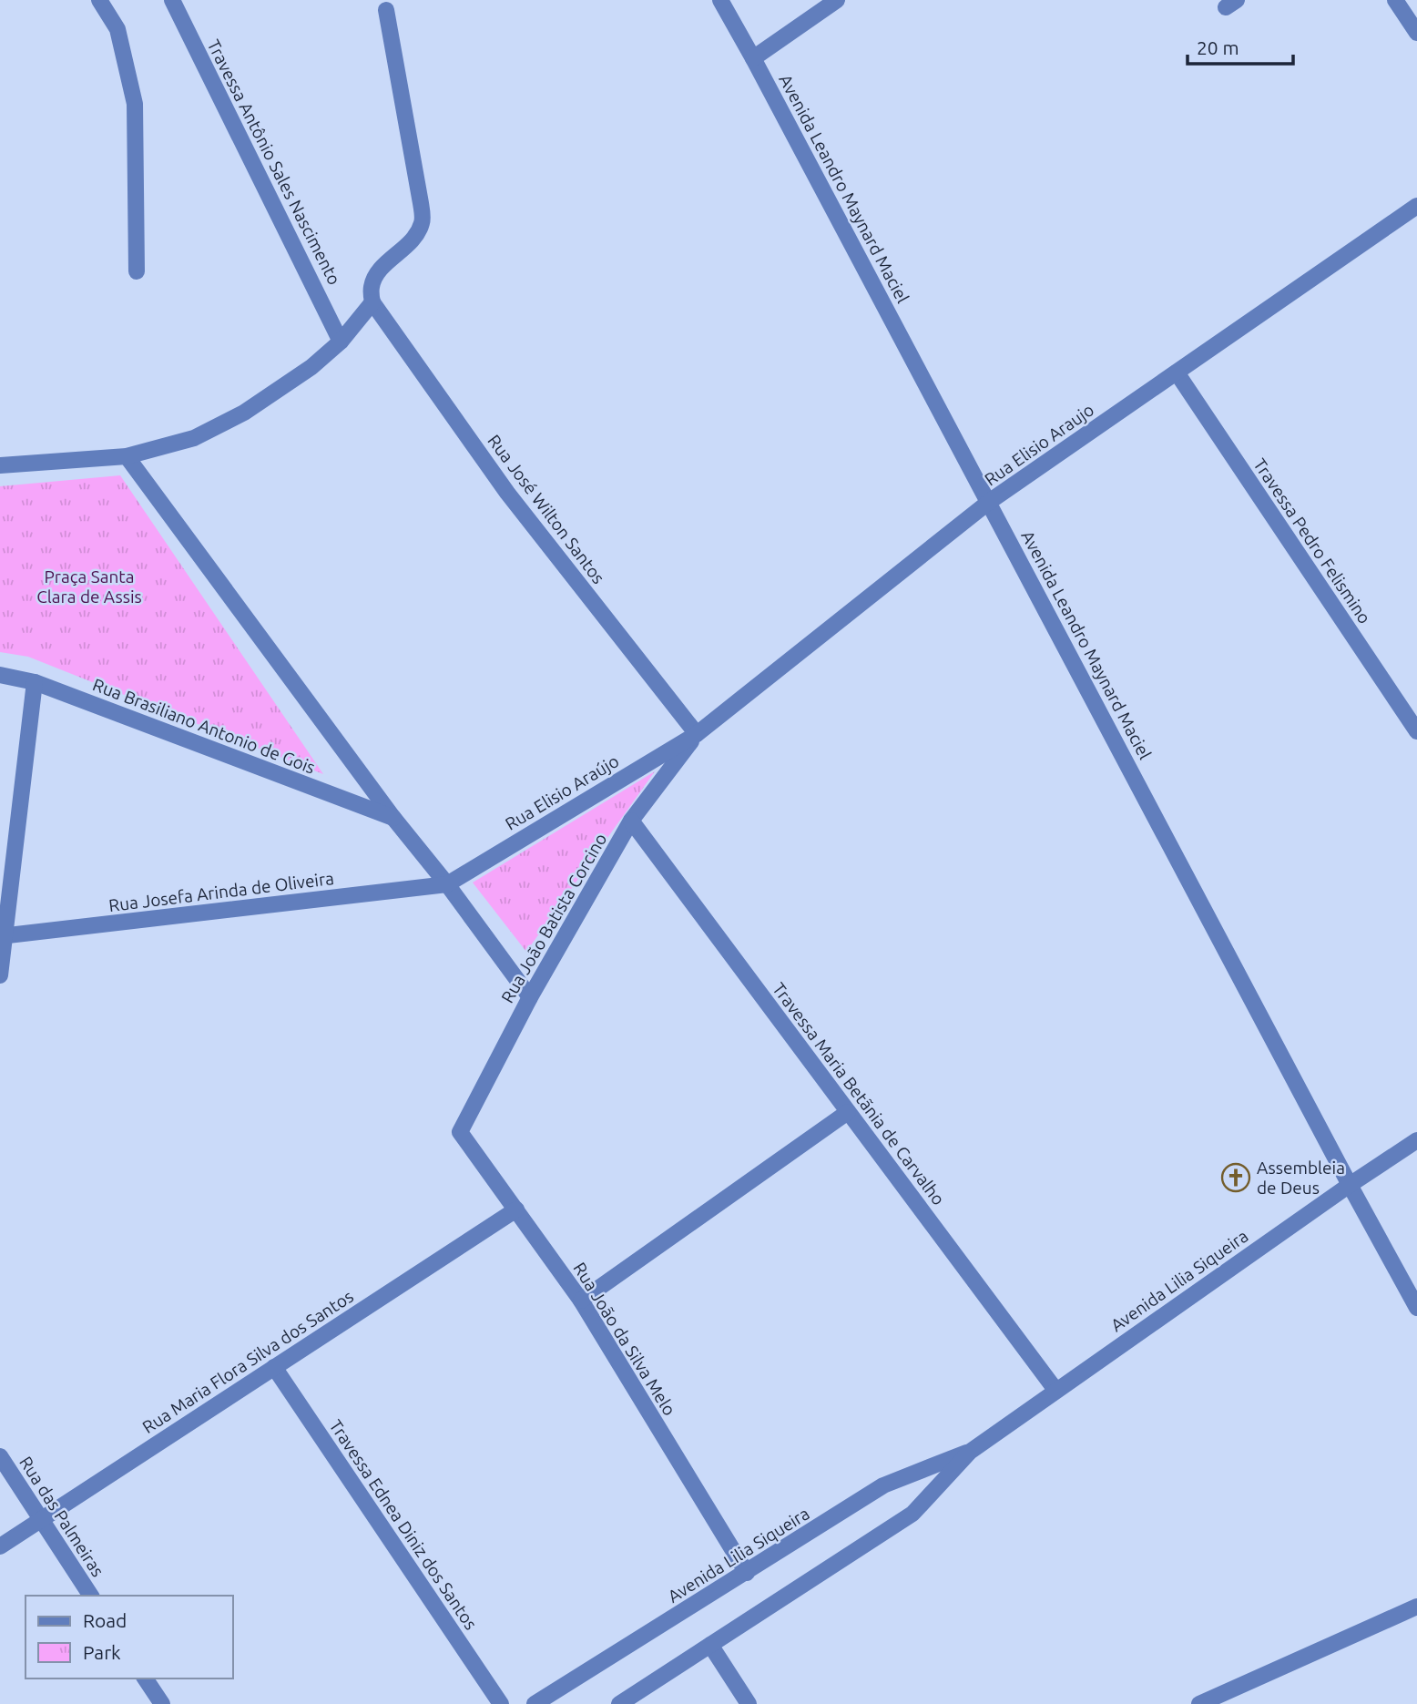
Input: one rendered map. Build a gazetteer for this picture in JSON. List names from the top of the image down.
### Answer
{
  "streets": {
    "street": [
      "Travessa Antônio Sales Nascimento",
      "Avenida Leandro Maynard Maciel",
      "Rua Elisio Araujo",
      "Rua José Wilton Santos",
      "Travessa Pedro Felismino",
      "Rua Brasiliano Antonio de Gois",
      "Rua Elisio Araújo",
      "Rua Josefa Arinda de Oliveira",
      "Rua João Batista Corcino",
      "Travessa Maria Betãnia de Carvalho",
      "Avenida Lilia Siqueira",
      "Rua João da Silva Melo",
      "Rua Maria Flora Silva dos Santos",
      "Rua das Palmeiras",
      "Travessa Ednea Diniz dos Santos"
    ]
  },
  "crossings": [
    ["Avenida Leandro Maynard Maciel", "Rua Elisio Araujo"],
    ["Avenida Leandro Maynard Maciel", "Avenida Lilia Siqueira"],
    ["Rua Elisio Araujo", "Rua José Wilton Santos"],
    ["Rua Elisio Araujo", "Travessa Pedro Felismino"],
    ["Rua Elisio Araujo", "Rua Elisio Araújo"],
    ["Rua Elisio Araujo", "Rua João Batista Corcino"],
    ["Rua José Wilton Santos", "Rua Elisio Araújo"],
    ["Rua José Wilton Santos", "Rua João Batista Corcino"],
    ["Rua Elisio Araújo", "Rua Josefa Arinda de Oliveira"],
    ["Rua Elisio Araújo", "Rua João Batista Corcino"],
    ["Rua João Batista Corcino", "Travessa Maria Betãnia de Carvalho"],
    ["Rua João Batista Corcino", "Rua João da Silva Melo"],
    ["Travessa Maria Betãnia de Carvalho", "Avenida Lilia Siqueira"],
    ["Avenida Lilia Siqueira", "Rua João da Silva Melo"],
    ["Rua João da Silva Melo", "Rua Maria Flora Silva dos Santos"],
    ["Rua Maria Flora Silva dos Santos", "Rua das Palmeiras"],
    ["Rua Maria Flora Silva dos Santos", "Travessa Ednea Diniz dos Santos"]
  ],
  "parks": ["Praça Santa Clara de Assis"],
  "places": {
    "church": ["Assembleia de Deus"]
  },
  "legend": ["Road", "Park"],
  "scale_bar": "20 m"
}
